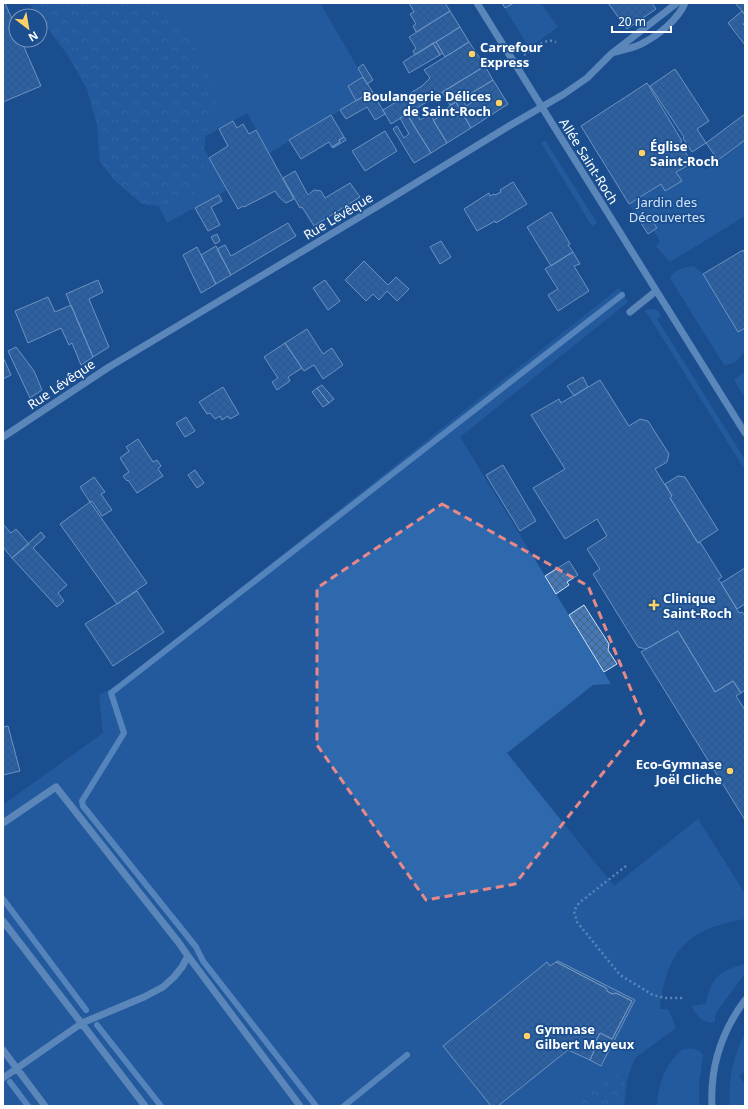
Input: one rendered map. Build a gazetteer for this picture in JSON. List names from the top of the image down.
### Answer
{
  "streets": {
    "street": ["Allée Saint-Roch", "Rue Lévêque"]
  },
  "crossings": [
    ["Allée Saint-Roch", "Rue Lévêque"]
  ],
  "parks": ["Jardin des Découvertes"],
  "places": {
    "other": [
      "Carrefour Express",
      "Boulangerie Délices de Saint-Roch",
      "Église Saint-Roch",
      "Eco-Gymnase Joël Cliche",
      "Gymnase Gilbert Mayeux"
    ],
    "health": ["Clinique Saint-Roch"]
  },
  "scale_bar": "20 m",
  "north": "bottom right"
}
